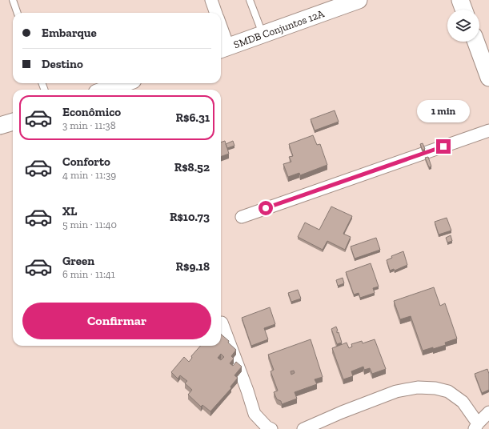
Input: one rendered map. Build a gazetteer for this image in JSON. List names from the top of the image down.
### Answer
{
  "streets": {
    "street": ["SMDB Conjuntos 12A"]
  },
  "page": {
    "banner": ["Embarque", "Destino"],
    "list": [
      {
        "name": "Econômico",
        "note": "3 min · 11:38",
        "value": "R$6.31"
      },
      {
        "name": "Conforto",
        "note": "4 min · 11:39",
        "value": "R$8.52"
      },
      {
        "name": "XL",
        "note": "5 min · 11:40",
        "value": "R$10.73"
      },
      {
        "name": "Green",
        "note": "6 min · 11:41",
        "value": "R$9.18"
      }
    ],
    "bubble": "1 min",
    "buttons": "Confirmar"
  }
}
